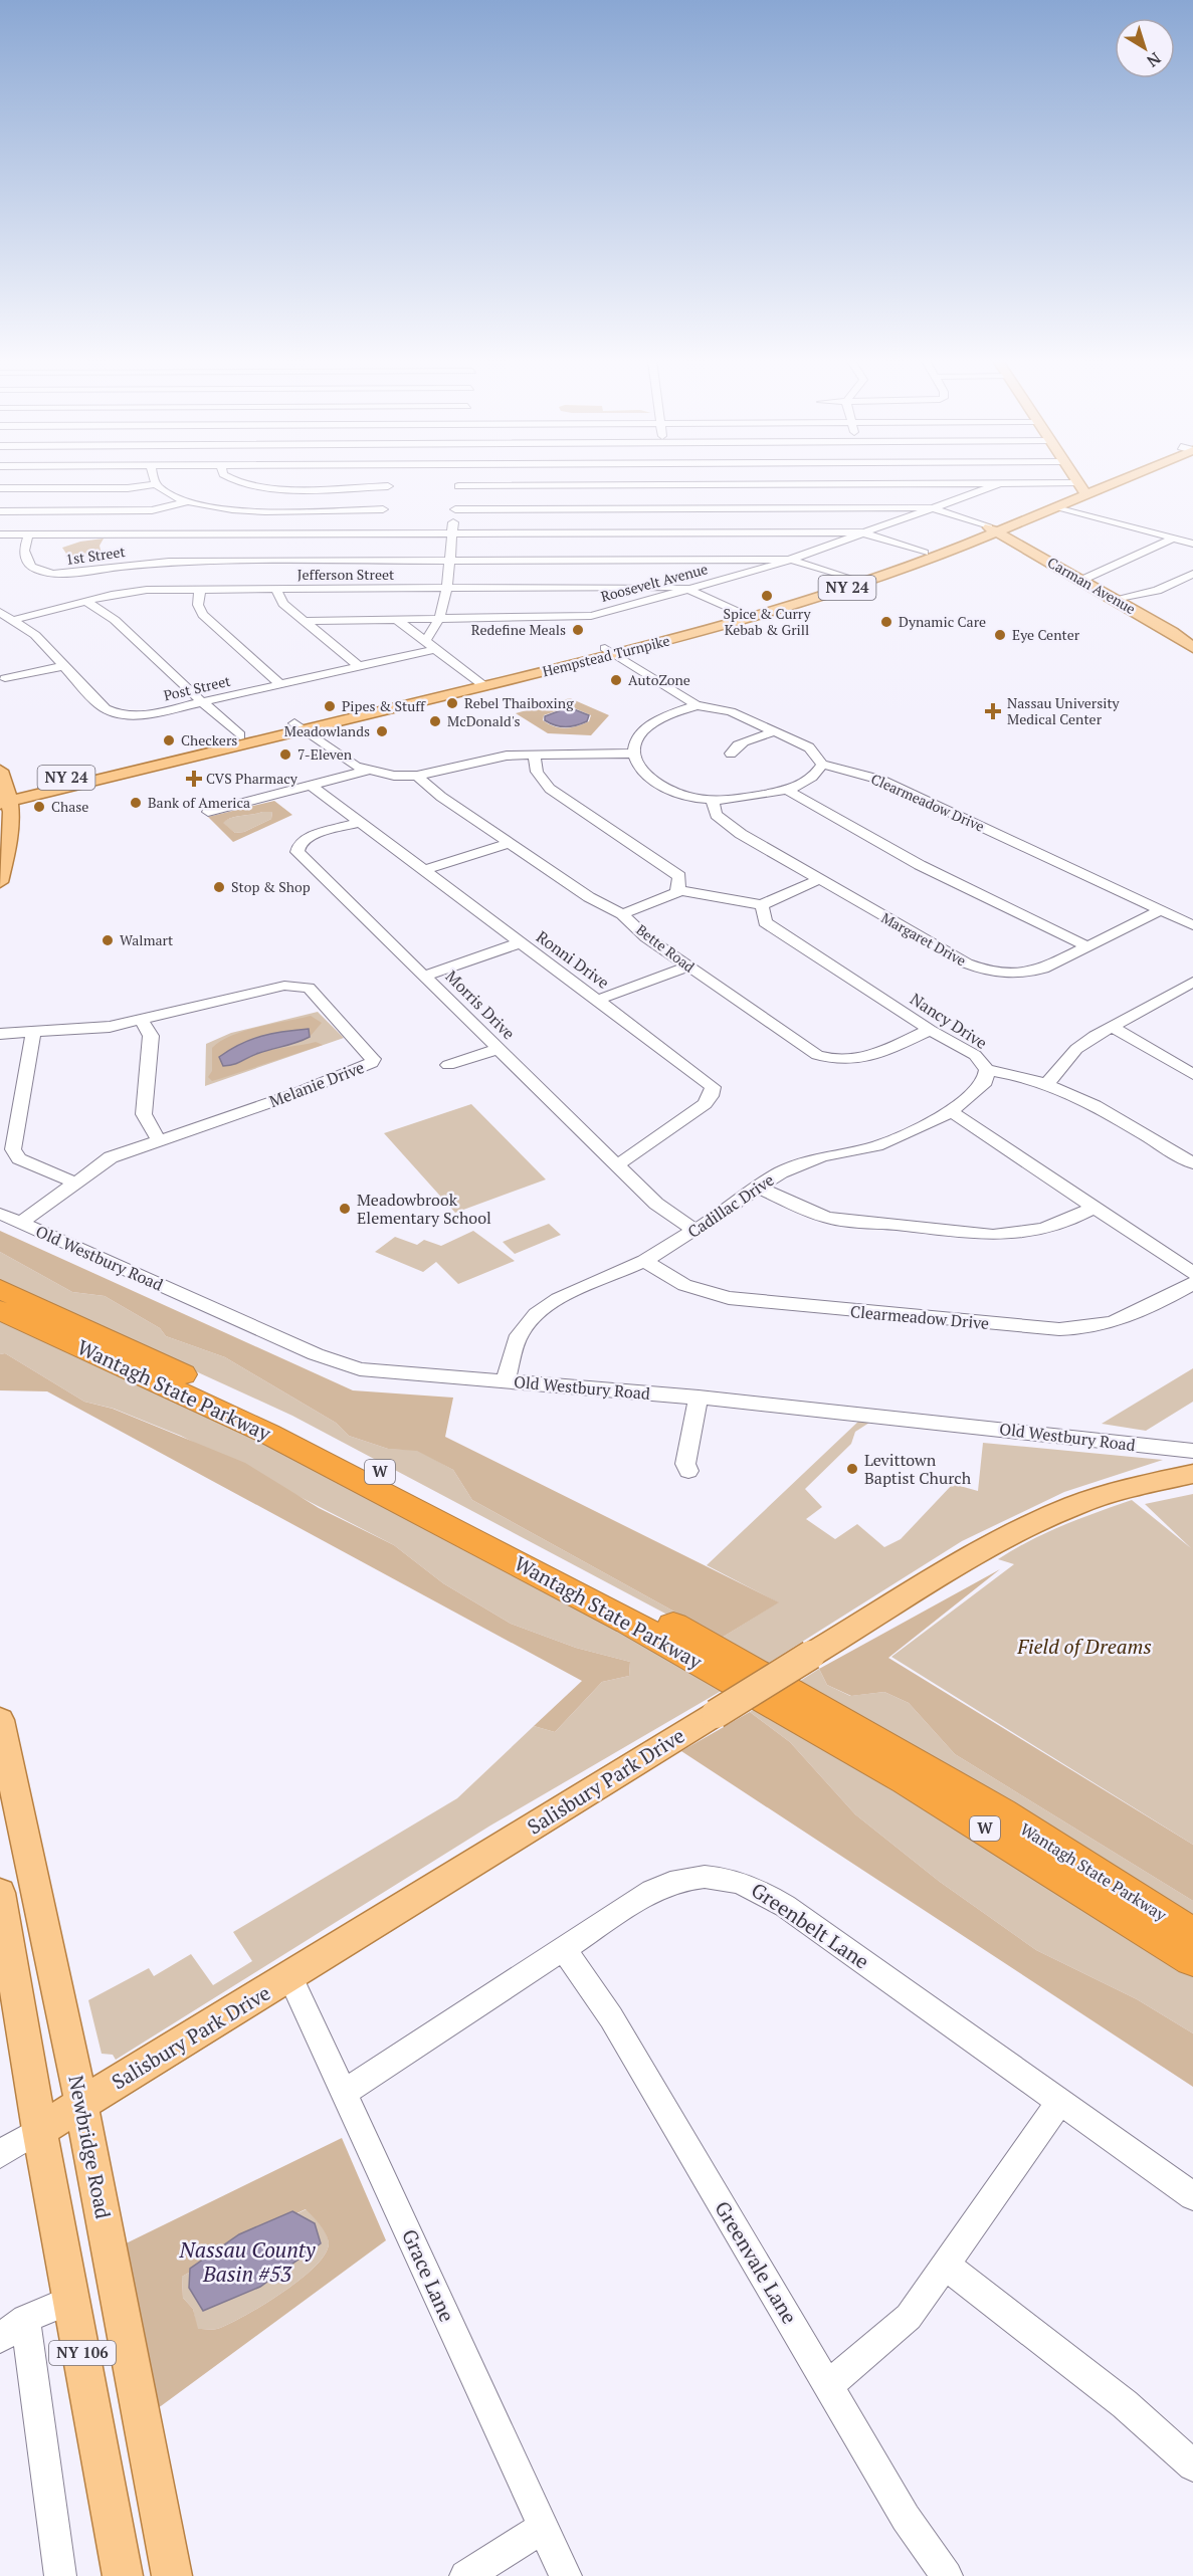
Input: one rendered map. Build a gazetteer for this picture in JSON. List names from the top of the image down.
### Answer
{
  "streets": {
    "highway": ["Wantagh State Parkway", "W"],
    "main road": [
      "Carman Avenue",
      "NY 24",
      "Hempstead Turnpike",
      "Salisbury Park Drive",
      "Newbridge Road",
      "NY 106"
    ],
    "street": [
      "1st Street",
      "Jefferson Street",
      "Roosevelt Avenue",
      "Post Street",
      "Clearmeadow Drive",
      "Margaret Drive",
      "Bette Road",
      "Ronni Drive",
      "Morris Drive",
      "Nancy Drive",
      "Melanie Drive",
      "Cadillac Drive",
      "Old Westbury Road",
      "Greenbelt Lane",
      "Greenvale Lane",
      "Grace Lane"
    ]
  },
  "crossings": [
    ["1st Street", "Jefferson Street"],
    ["1st Street", "Roosevelt Avenue"],
    ["1st Street", "Hempstead Turnpike"],
    ["Jefferson Street", "Roosevelt Avenue"],
    ["Jefferson Street", "Post Street"],
    ["Carman Avenue", "Hempstead Turnpike"],
    ["Clearmeadow Drive", "Margaret Drive"],
    ["Clearmeadow Drive", "Cadillac Drive"],
    ["Bette Road", "Nancy Drive"],
    ["Ronni Drive", "Morris Drive"],
    ["Morris Drive", "Cadillac Drive"],
    ["Nancy Drive", "Cadillac Drive"],
    ["Melanie Drive", "Old Westbury Road"],
    ["Cadillac Drive", "Old Westbury Road"],
    ["Salisbury Park Drive", "Newbridge Road"],
    ["Salisbury Park Drive", "Grace Lane"],
    ["Salisbury Park Drive", "NY 106"],
    ["Greenbelt Lane", "Greenvale Lane"],
    ["Greenbelt Lane", "Grace Lane"]
  ],
  "water": ["Nassau County Basin #53"],
  "parks": ["Field of Dreams"],
  "places": {
    "other": [
      "Spice & Curry Kebab & Grill",
      "Dynamic Care",
      "Redefine Meals",
      "Eye Center",
      "AutoZone",
      "Rebel Thaiboxing",
      "Pipes & Stuff",
      "McDonald's",
      "Meadowlands",
      "Checkers",
      "7-Eleven",
      "Bank of America",
      "Chase",
      "Stop & Shop",
      "Walmart",
      "Meadowbrook Elementary School",
      "Levittown Baptist Church"
    ],
    "health": ["Nassau University Medical Center", "CVS Pharmacy"]
  },
  "north": "bottom right"
}
